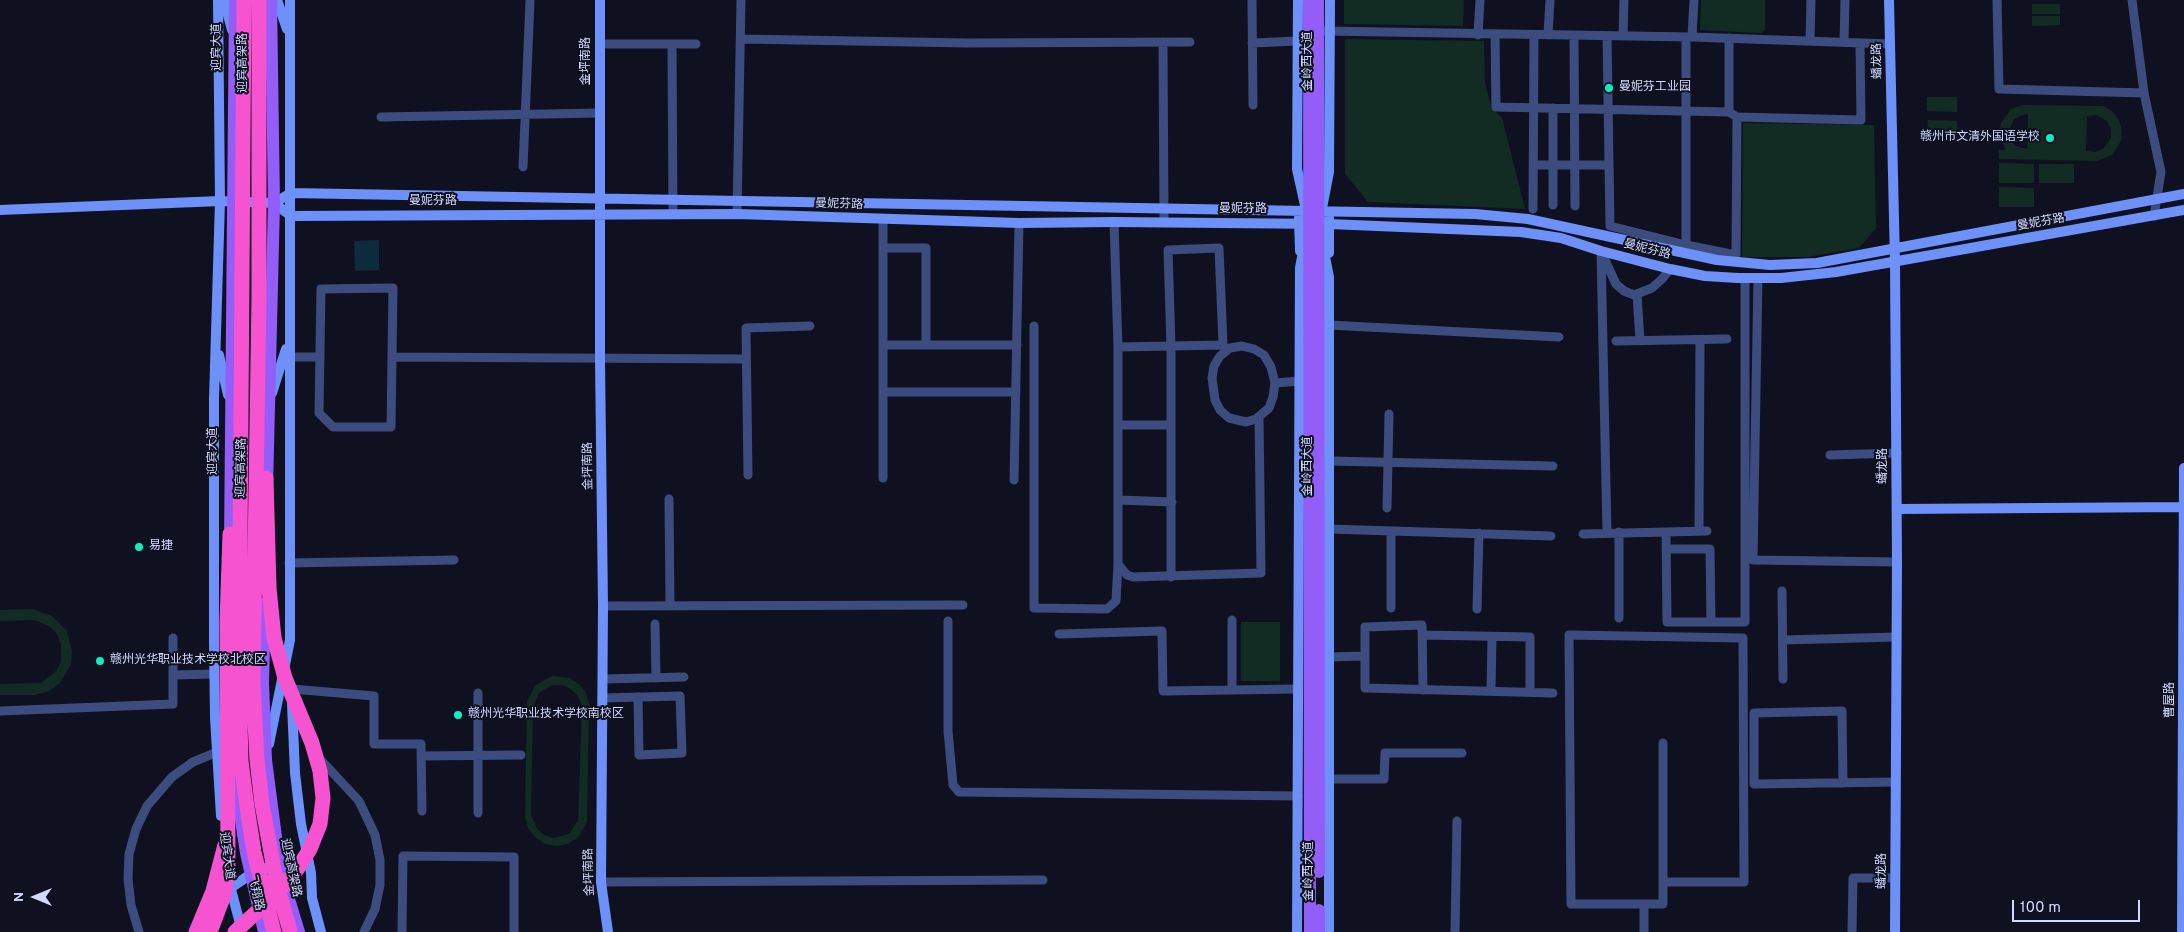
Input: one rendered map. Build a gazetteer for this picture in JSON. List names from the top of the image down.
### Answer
{
  "streets": {
    "highway": ["迎宾高架路"],
    "main road": ["迎宾大道", "金岭西大道", "飞翔路"],
    "street": [
      "金坪南路",
      "蟠龙路",
      "曼妮芬路",
      "曹屋路"
    ]
  },
  "crossings": [
    ["迎宾大道", "飞翔路"],
    ["金坪南路", "曼妮芬路"],
    ["金岭西大道", "曼妮芬路"],
    ["蟠龙路", "曼妮芬路"]
  ],
  "places": [
    "曼妮芬工业园",
    "赣州市文清外国语学校",
    "易捷",
    "赣州光华职业技术学校北校区",
    "赣州光华职业技术学校南校区"
  ],
  "scale_bar": "100 m",
  "north": "left"
}
